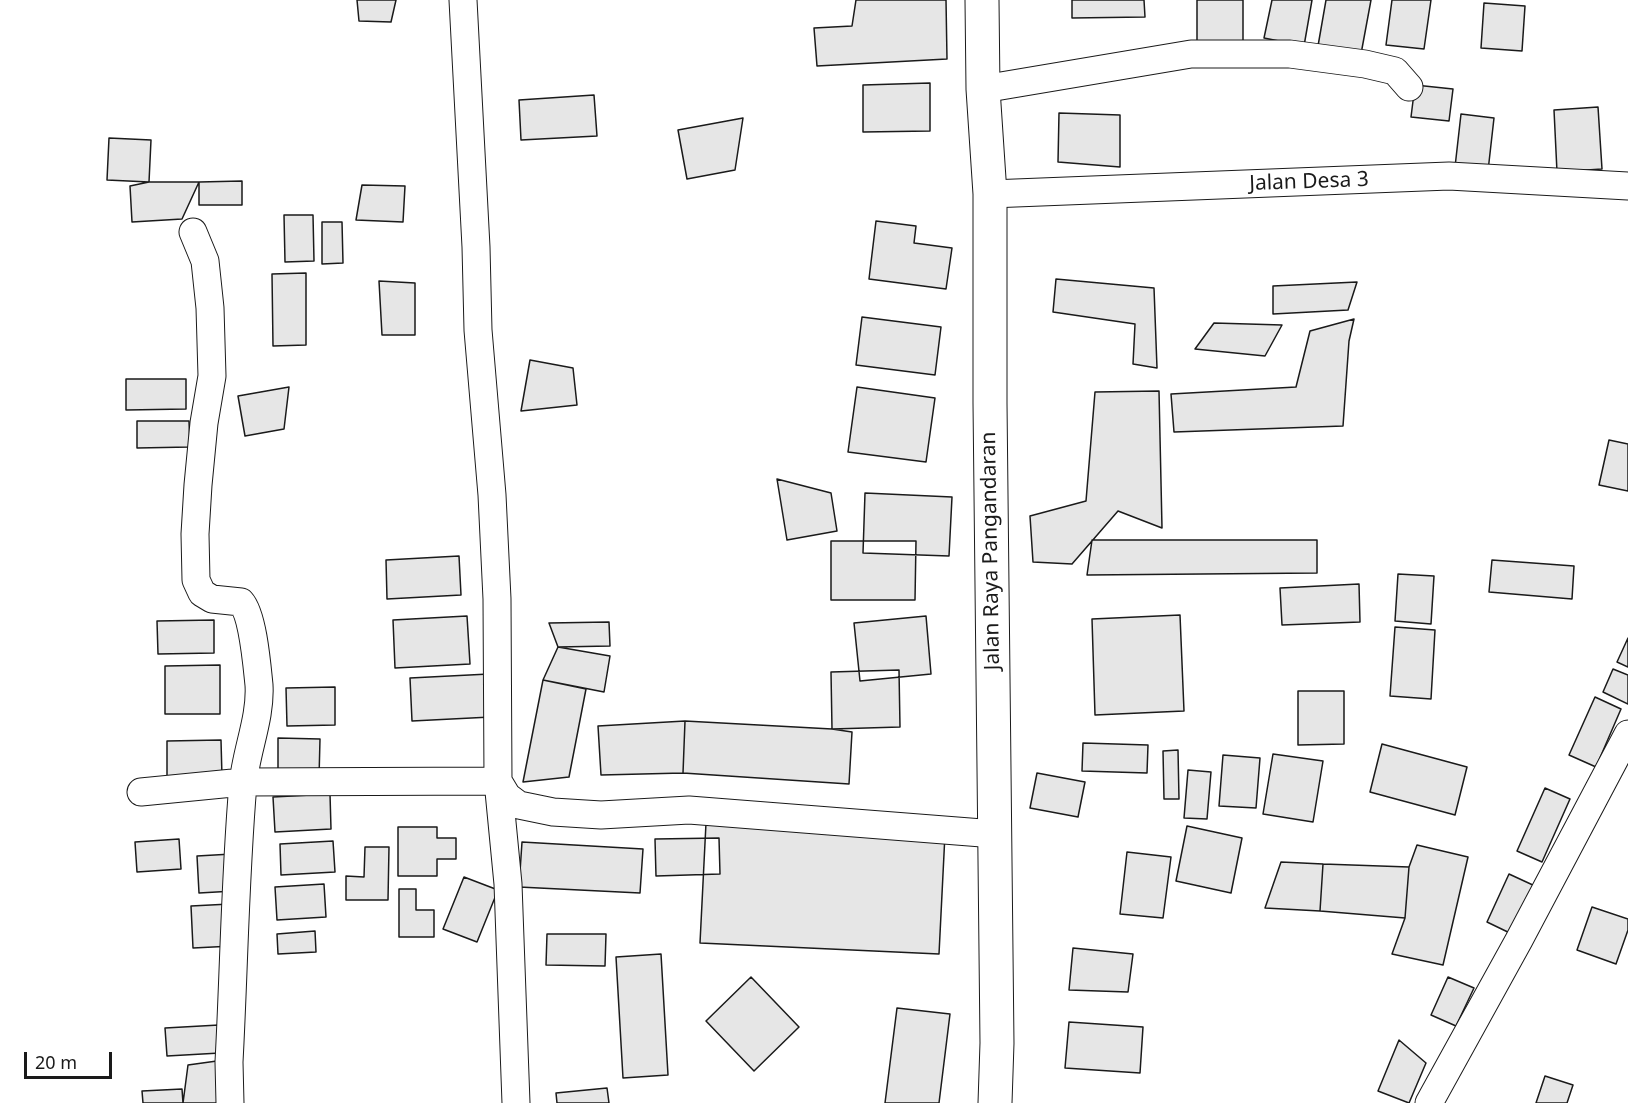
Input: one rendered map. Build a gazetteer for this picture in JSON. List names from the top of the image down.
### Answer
{
  "streets": {
    "highway": ["Jalan Raya Pangandaran"],
    "street": ["Jalan Desa 3"]
  },
  "crossings": [
    ["Jalan Desa 3", "Jalan Raya Pangandaran"]
  ],
  "scale_bar": "20 m"
}
